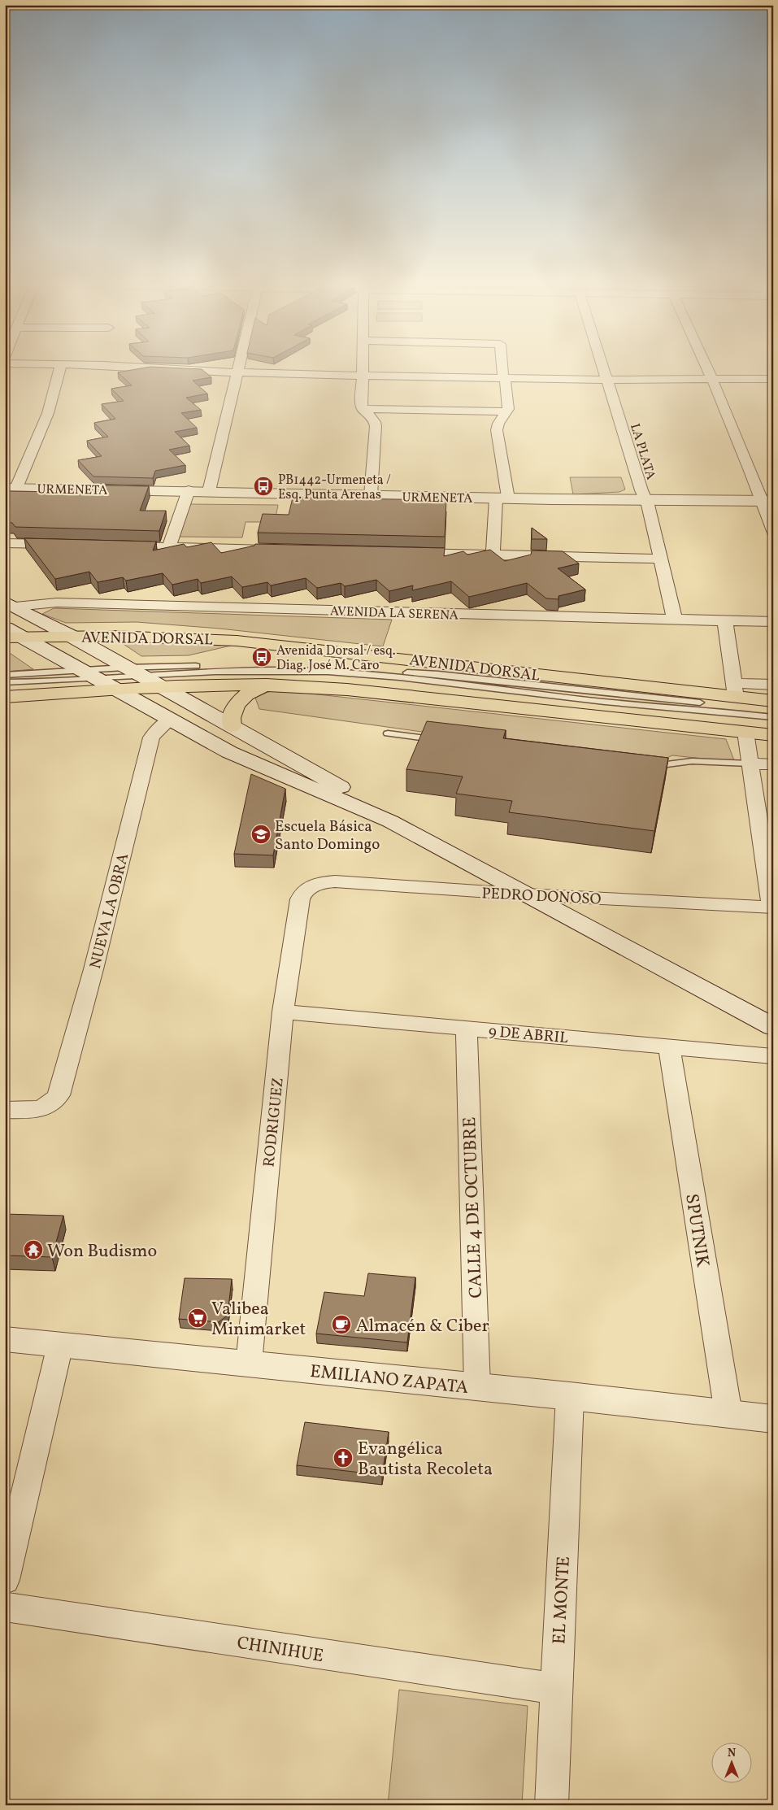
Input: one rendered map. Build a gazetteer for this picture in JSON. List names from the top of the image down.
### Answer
{
  "streets": {
    "main road": ["URMENETA", "AVENIDA DORSAL", "EMILIANO ZAPATA"],
    "street": [
      "LA PLATA",
      "AVENIDA LA SERENA",
      "PEDRO DONOSO",
      "NUEVA LA OBRA",
      "9 DE ABRIL",
      "RODRIGUEZ",
      "CALLE 4 DE OCTUBRE",
      "SPUTNIK",
      "EL MONTE",
      "CHINIHUE"
    ]
  },
  "crossings": [
    ["LA PLATA", "URMENETA"],
    ["LA PLATA", "AVENIDA LA SERENA"],
    ["PEDRO DONOSO", "RODRIGUEZ"],
    ["9 DE ABRIL", "RODRIGUEZ"],
    ["9 DE ABRIL", "CALLE 4 DE OCTUBRE"],
    ["9 DE ABRIL", "SPUTNIK"],
    ["RODRIGUEZ", "EMILIANO ZAPATA"],
    ["CALLE 4 DE OCTUBRE", "EMILIANO ZAPATA"],
    ["SPUTNIK", "EMILIANO ZAPATA"],
    ["EMILIANO ZAPATA", "EL MONTE"],
    ["EL MONTE", "CHINIHUE"]
  ],
  "places": {
    "bus stop": ["PB1442-Urmeneta / Esq. Punta Arenas", "Avenida Dorsal / esq. Diag. José M. Caro"],
    "school or university": ["Escuela Básica Santo Domingo"],
    "temple": ["Won Budismo"],
    "supermarket": ["Valibea Minimarket"],
    "cafe": ["Almacén & Ciber"],
    "church": ["Evangélica Bautista Recoleta"]
  },
  "north": "top"
}
